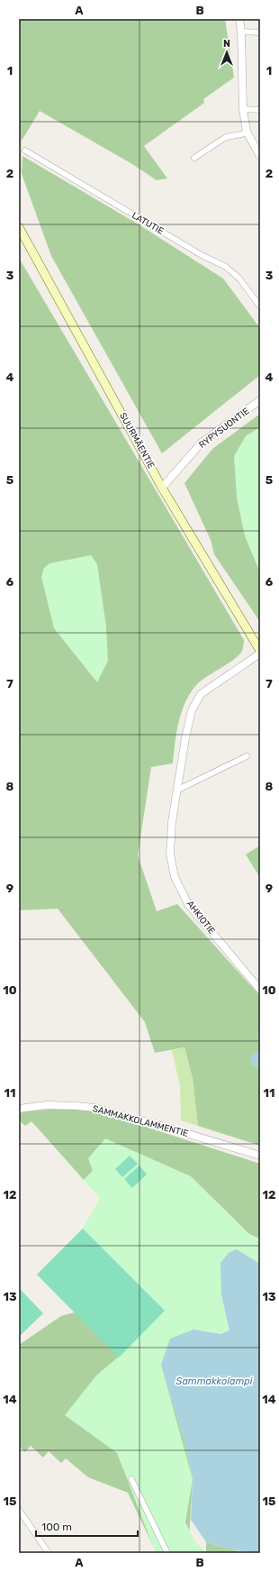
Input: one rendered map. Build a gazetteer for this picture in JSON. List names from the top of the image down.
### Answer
{
  "streets": {
    "main road": ["SUURMÄENTIE"],
    "street": [
      "LATUTIE",
      "RYPYSUONTIE",
      "AHKIOTIE",
      "SAMMAKKOLAMMENTIE"
    ]
  },
  "crossings": [
    ["RYPYSUONTIE", "SUURMÄENTIE"]
  ],
  "water": ["Sammakkolampi"],
  "scale_bar": "100 m",
  "north": "top",
  "grid": {
    "columns": ["A", "B"],
    "rows": [
      "1",
      "2",
      "3",
      "4",
      "5",
      "6",
      "7",
      "8",
      "9",
      "10",
      "11",
      "12",
      "13",
      "14",
      "15"
    ]
  }
}
